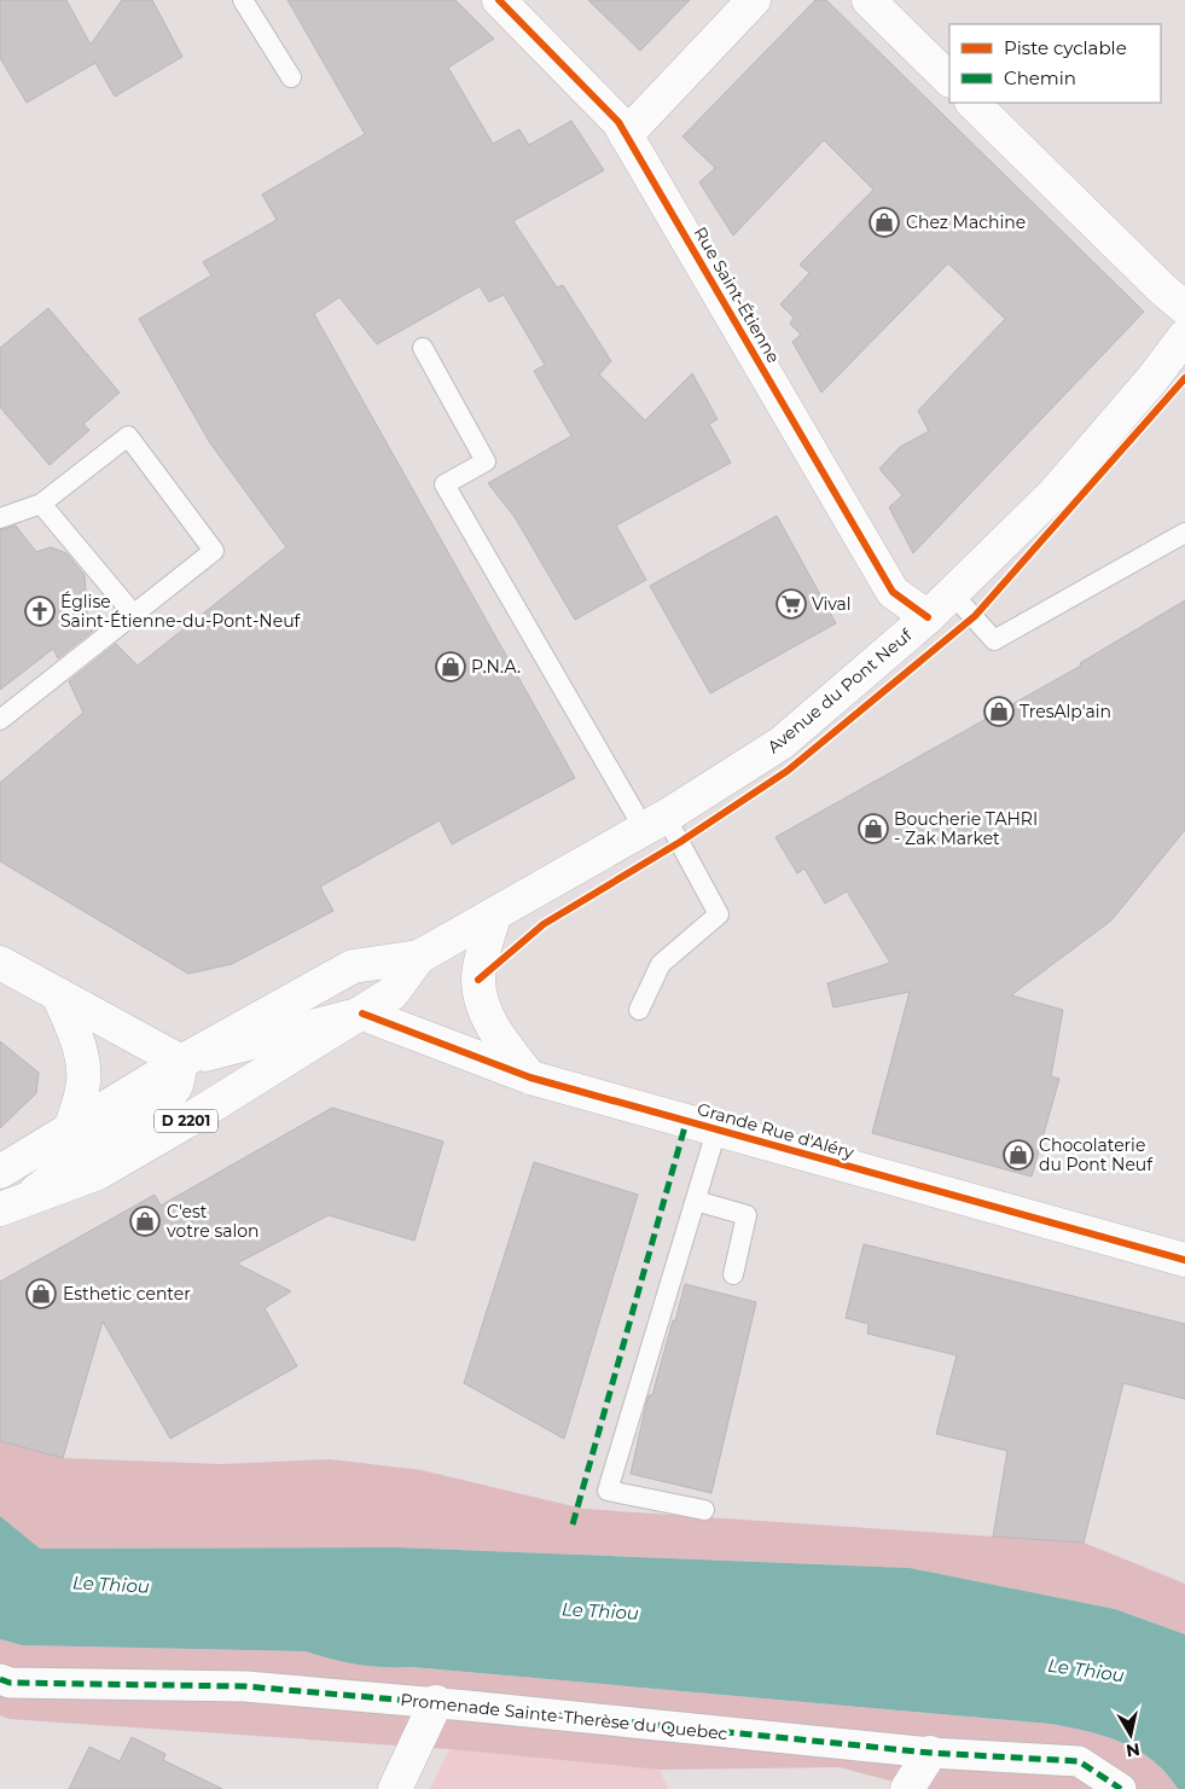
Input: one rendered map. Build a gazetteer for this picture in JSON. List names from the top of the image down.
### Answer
{
  "streets": {
    "street": [
      "Rue Saint-Étienne",
      "Avenue du Pont Neuf",
      "D 2201",
      "Grande Rue d'Aléry",
      "Promenade Sainte-Therèse du Quebec"
    ]
  },
  "crossings": [
    ["Rue Saint-Étienne", "Avenue du Pont Neuf"],
    ["Avenue du Pont Neuf", "Grande Rue d'Aléry"]
  ],
  "water": ["Le Thiou"],
  "places": {
    "shop": [
      "Chez Machine",
      "P.N.A.",
      "TresAlp'ain",
      "Boucherie TAHRI - Zak Market",
      "Chocolaterie du Pont Neuf",
      "C'est votre salon",
      "Esthetic center"
    ],
    "supermarket": ["Vival"],
    "church": ["Église Saint-Étienne-du-Pont-Neuf"]
  },
  "legend": ["Piste cyclable", "Chemin"],
  "north": "bottom"
}
